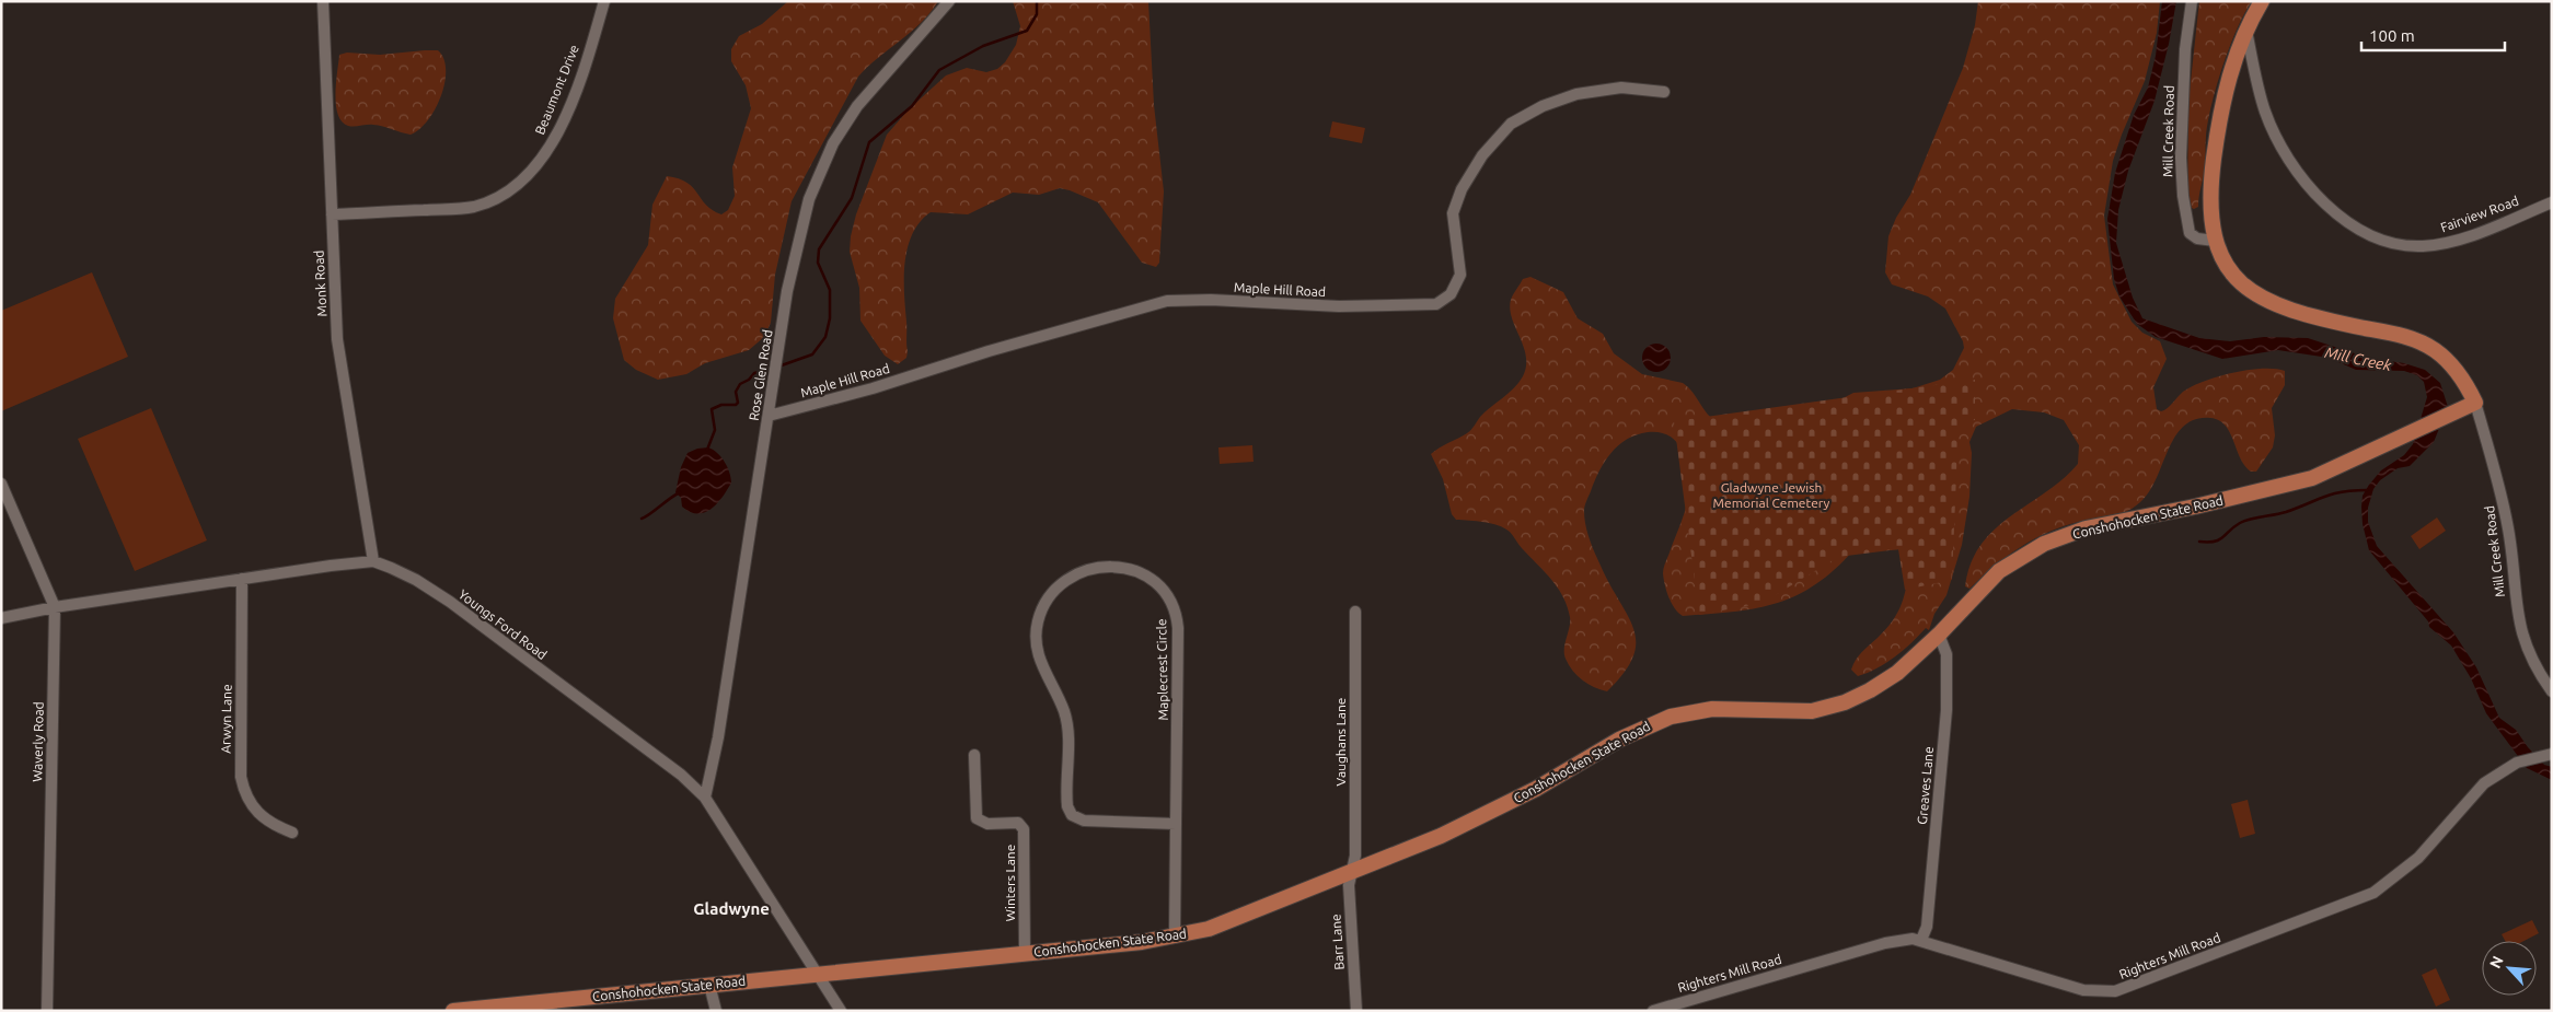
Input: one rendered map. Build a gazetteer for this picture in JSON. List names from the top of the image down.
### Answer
{
  "streets": {
    "main road": ["Conshohocken State Road"],
    "street": [
      "Beaumont Drive",
      "Mill Creek Road",
      "Fairview Road",
      "Monk Road",
      "Maple Hill Road",
      "Rose Glen Road",
      "Youngs Ford Road",
      "Maplecrest Circle",
      "Arwyn Lane",
      "Waverly Road",
      "Vaughans Lane",
      "Greaves Lane",
      "Winters Lane",
      "Barr Lane",
      "Righters Mill Road"
    ]
  },
  "crossings": [
    ["Beaumont Drive", "Monk Road"],
    ["Mill Creek Road", "Conshohocken State Road"],
    ["Monk Road", "Youngs Ford Road"],
    ["Maple Hill Road", "Rose Glen Road"],
    ["Rose Glen Road", "Youngs Ford Road"],
    ["Conshohocken State Road", "Youngs Ford Road"],
    ["Conshohocken State Road", "Maplecrest Circle"],
    ["Conshohocken State Road", "Vaughans Lane"],
    ["Conshohocken State Road", "Greaves Lane"],
    ["Conshohocken State Road", "Winters Lane"],
    ["Conshohocken State Road", "Barr Lane"],
    ["Youngs Ford Road", "Arwyn Lane"],
    ["Youngs Ford Road", "Waverly Road"],
    ["Vaughans Lane", "Barr Lane"],
    ["Greaves Lane", "Righters Mill Road"]
  ],
  "districts": ["Gladwyne"],
  "water": ["Mill Creek"],
  "parks": ["Gladwyne Jewish Memorial Cemetery"],
  "scale_bar": "100 m",
  "north": "top left"
}
